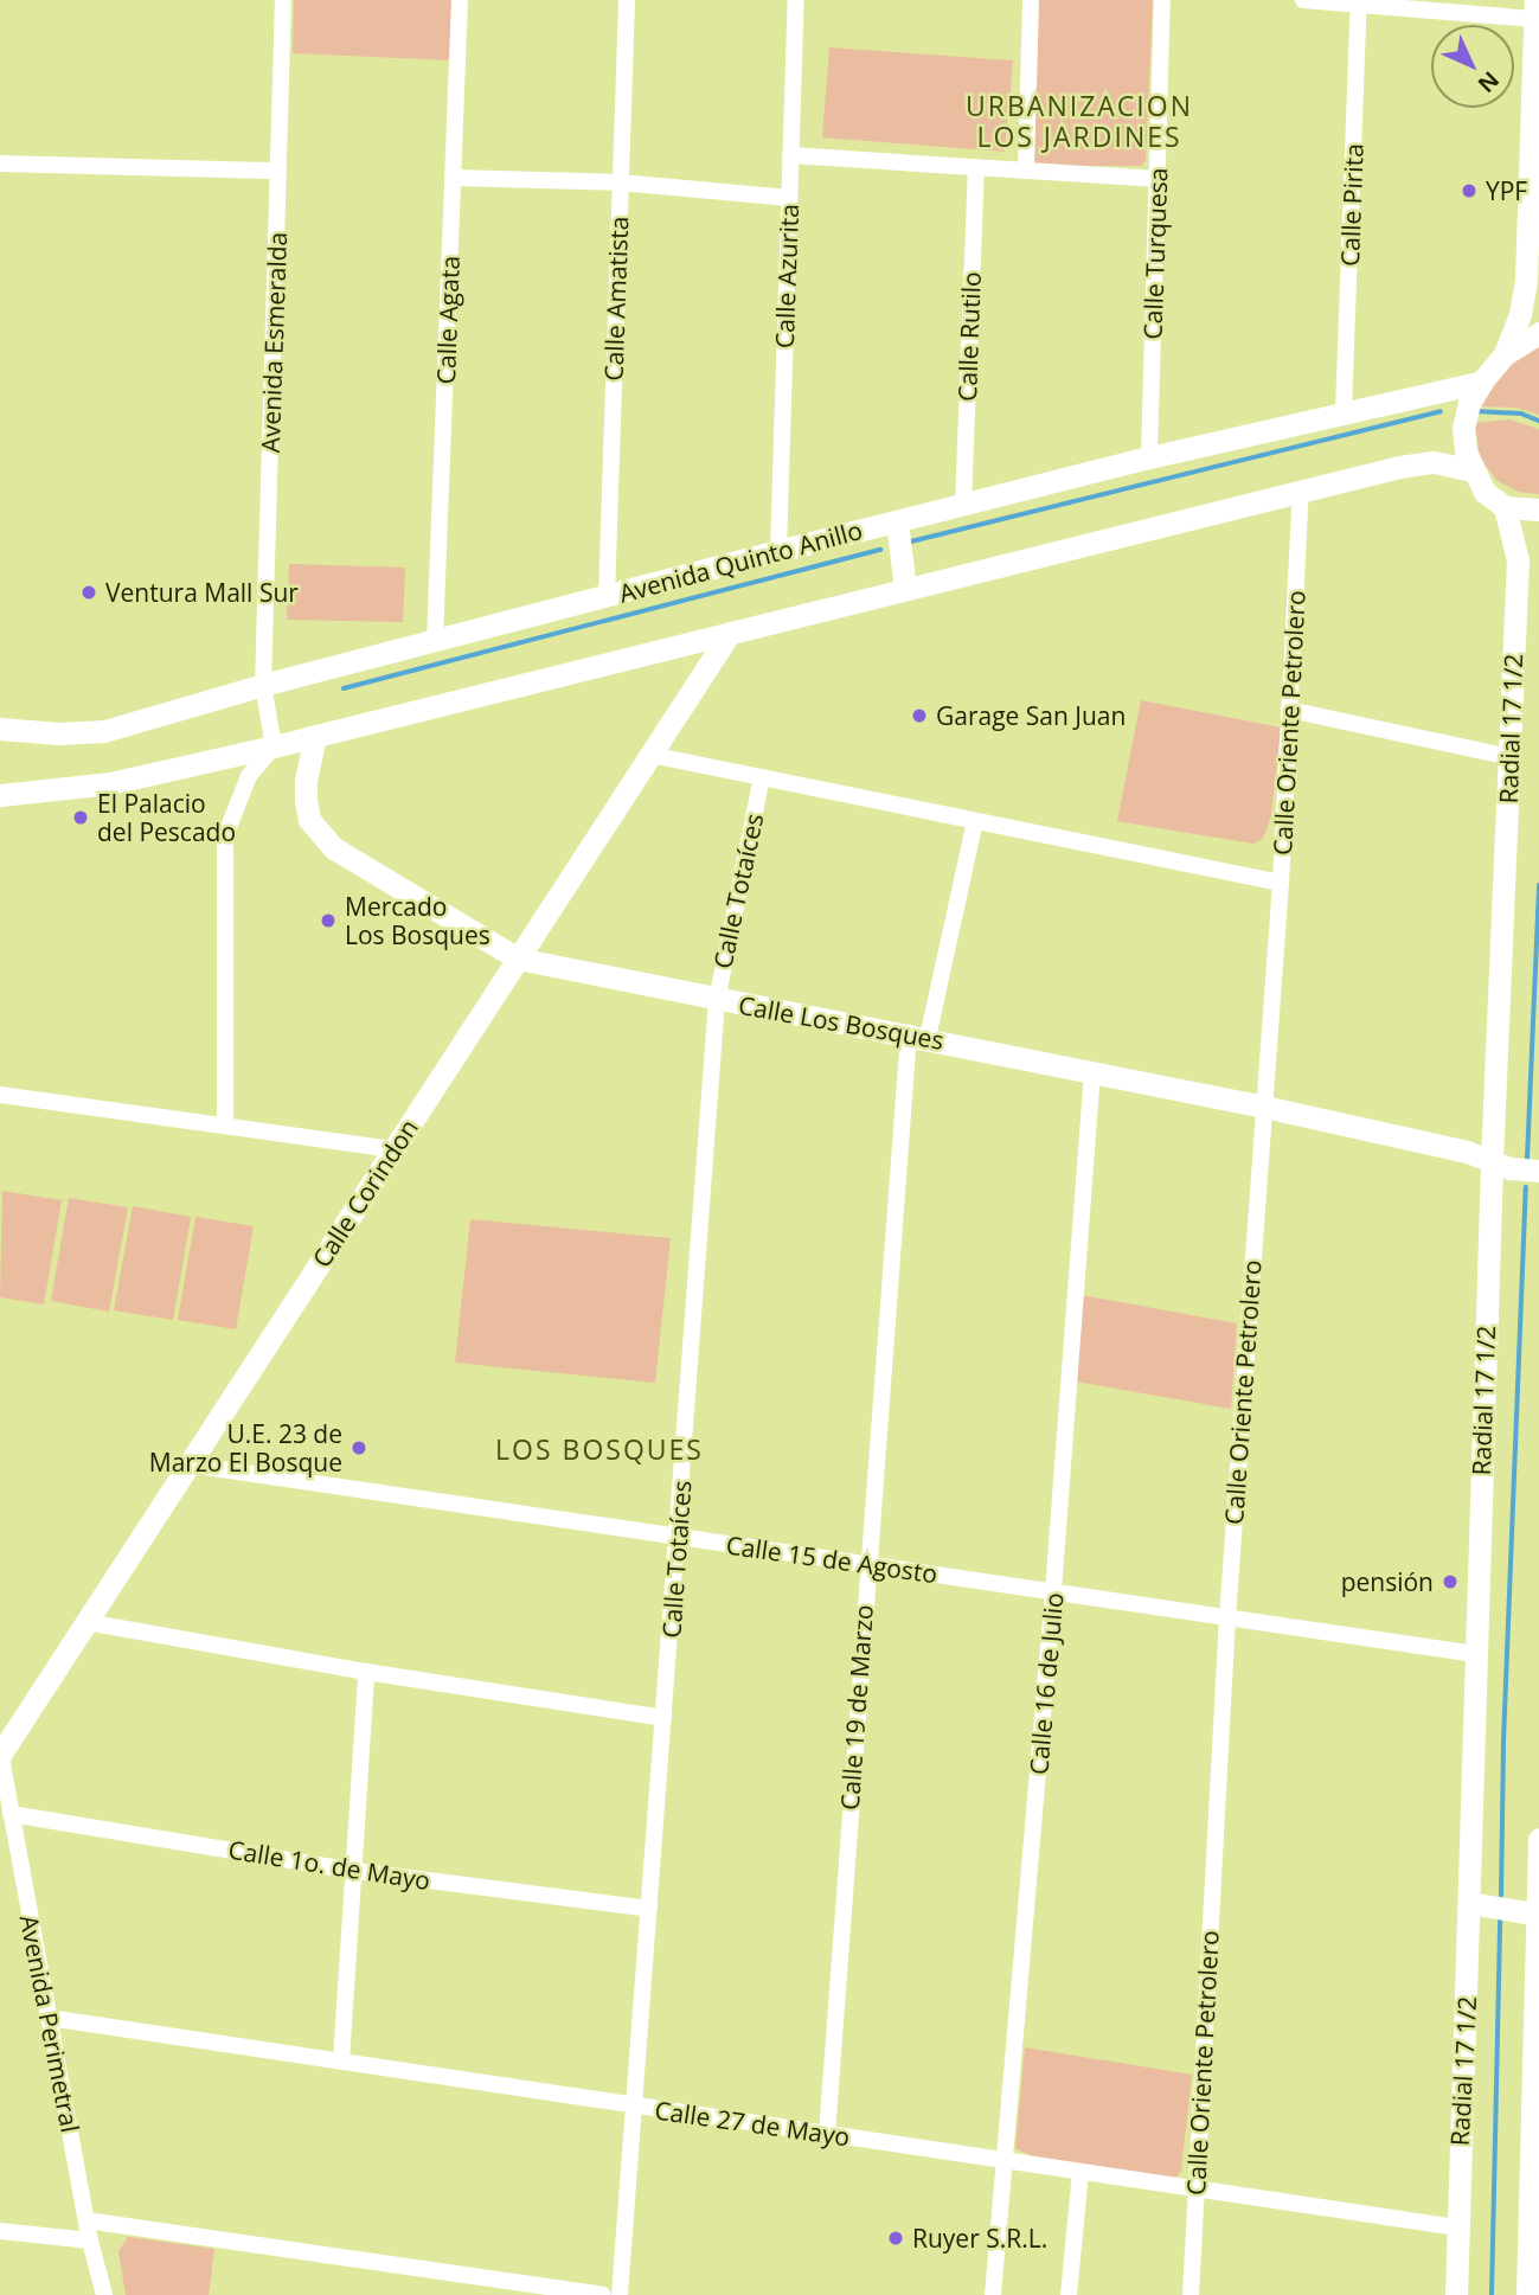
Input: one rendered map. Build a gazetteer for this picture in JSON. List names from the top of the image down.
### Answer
{
  "streets": {
    "main road": [
      "Avenida Quinto Anillo",
      "Radial 17 1/2",
      "Calle Los Bosques",
      "Calle Corindon"
    ],
    "street": [
      "Calle Pirita",
      "Calle Turquesa",
      "Calle Azurita",
      "Calle Amatista",
      "Calle Agata",
      "Calle Rutilo",
      "Avenida Esmeralda",
      "Calle Oriente Petrolero",
      "Calle Totaíces",
      "Calle 15 de Agosto",
      "Calle 16 de Julio",
      "Calle 19 de Marzo",
      "Calle 1o. de Mayo",
      "Avenida Perimetral",
      "Calle 27 de Mayo"
    ]
  },
  "crossings": [
    ["Calle Pirita", "Avenida Quinto Anillo"],
    ["Calle Turquesa", "Avenida Quinto Anillo"],
    ["Calle Azurita", "Avenida Quinto Anillo"],
    ["Calle Amatista", "Avenida Quinto Anillo"],
    ["Calle Agata", "Avenida Quinto Anillo"],
    ["Calle Rutilo", "Avenida Quinto Anillo"],
    ["Avenida Esmeralda", "Avenida Quinto Anillo"],
    ["Calle Oriente Petrolero", "Calle Los Bosques"],
    ["Calle Oriente Petrolero", "Calle 15 de Agosto"],
    ["Calle Oriente Petrolero", "Calle 27 de Mayo"],
    ["Radial 17 1/2", "Calle Los Bosques"],
    ["Radial 17 1/2", "Calle 15 de Agosto"],
    ["Radial 17 1/2", "Calle 27 de Mayo"],
    ["Calle Totaíces", "Calle Los Bosques"],
    ["Calle Totaíces", "Calle 15 de Agosto"],
    ["Calle Totaíces", "Calle 1o. de Mayo"],
    ["Calle Totaíces", "Calle 27 de Mayo"],
    ["Calle Los Bosques", "Calle Corindon"],
    ["Calle Los Bosques", "Calle 16 de Julio"],
    ["Calle Los Bosques", "Calle 19 de Marzo"],
    ["Calle Corindon", "Calle 15 de Agosto"],
    ["Calle Corindon", "Avenida Perimetral"],
    ["Calle 15 de Agosto", "Calle 16 de Julio"],
    ["Calle 15 de Agosto", "Calle 19 de Marzo"],
    ["Calle 16 de Julio", "Calle 27 de Mayo"],
    ["Calle 19 de Marzo", "Calle 27 de Mayo"],
    ["Calle 1o. de Mayo", "Avenida Perimetral"],
    ["Avenida Perimetral", "Calle 27 de Mayo"]
  ],
  "districts": ["URBANIZACION LOS JARDINES", "LOS BOSQUES"],
  "places": [
    "YPF",
    "Ventura Mall Sur",
    "Garage San Juan",
    "El Palacio del Pescado",
    "Mercado Los Bosques",
    "U.E. 23 de Marzo El Bosque",
    "pensión",
    "Ruyer S.R.L."
  ],
  "north": "bottom right"
}
